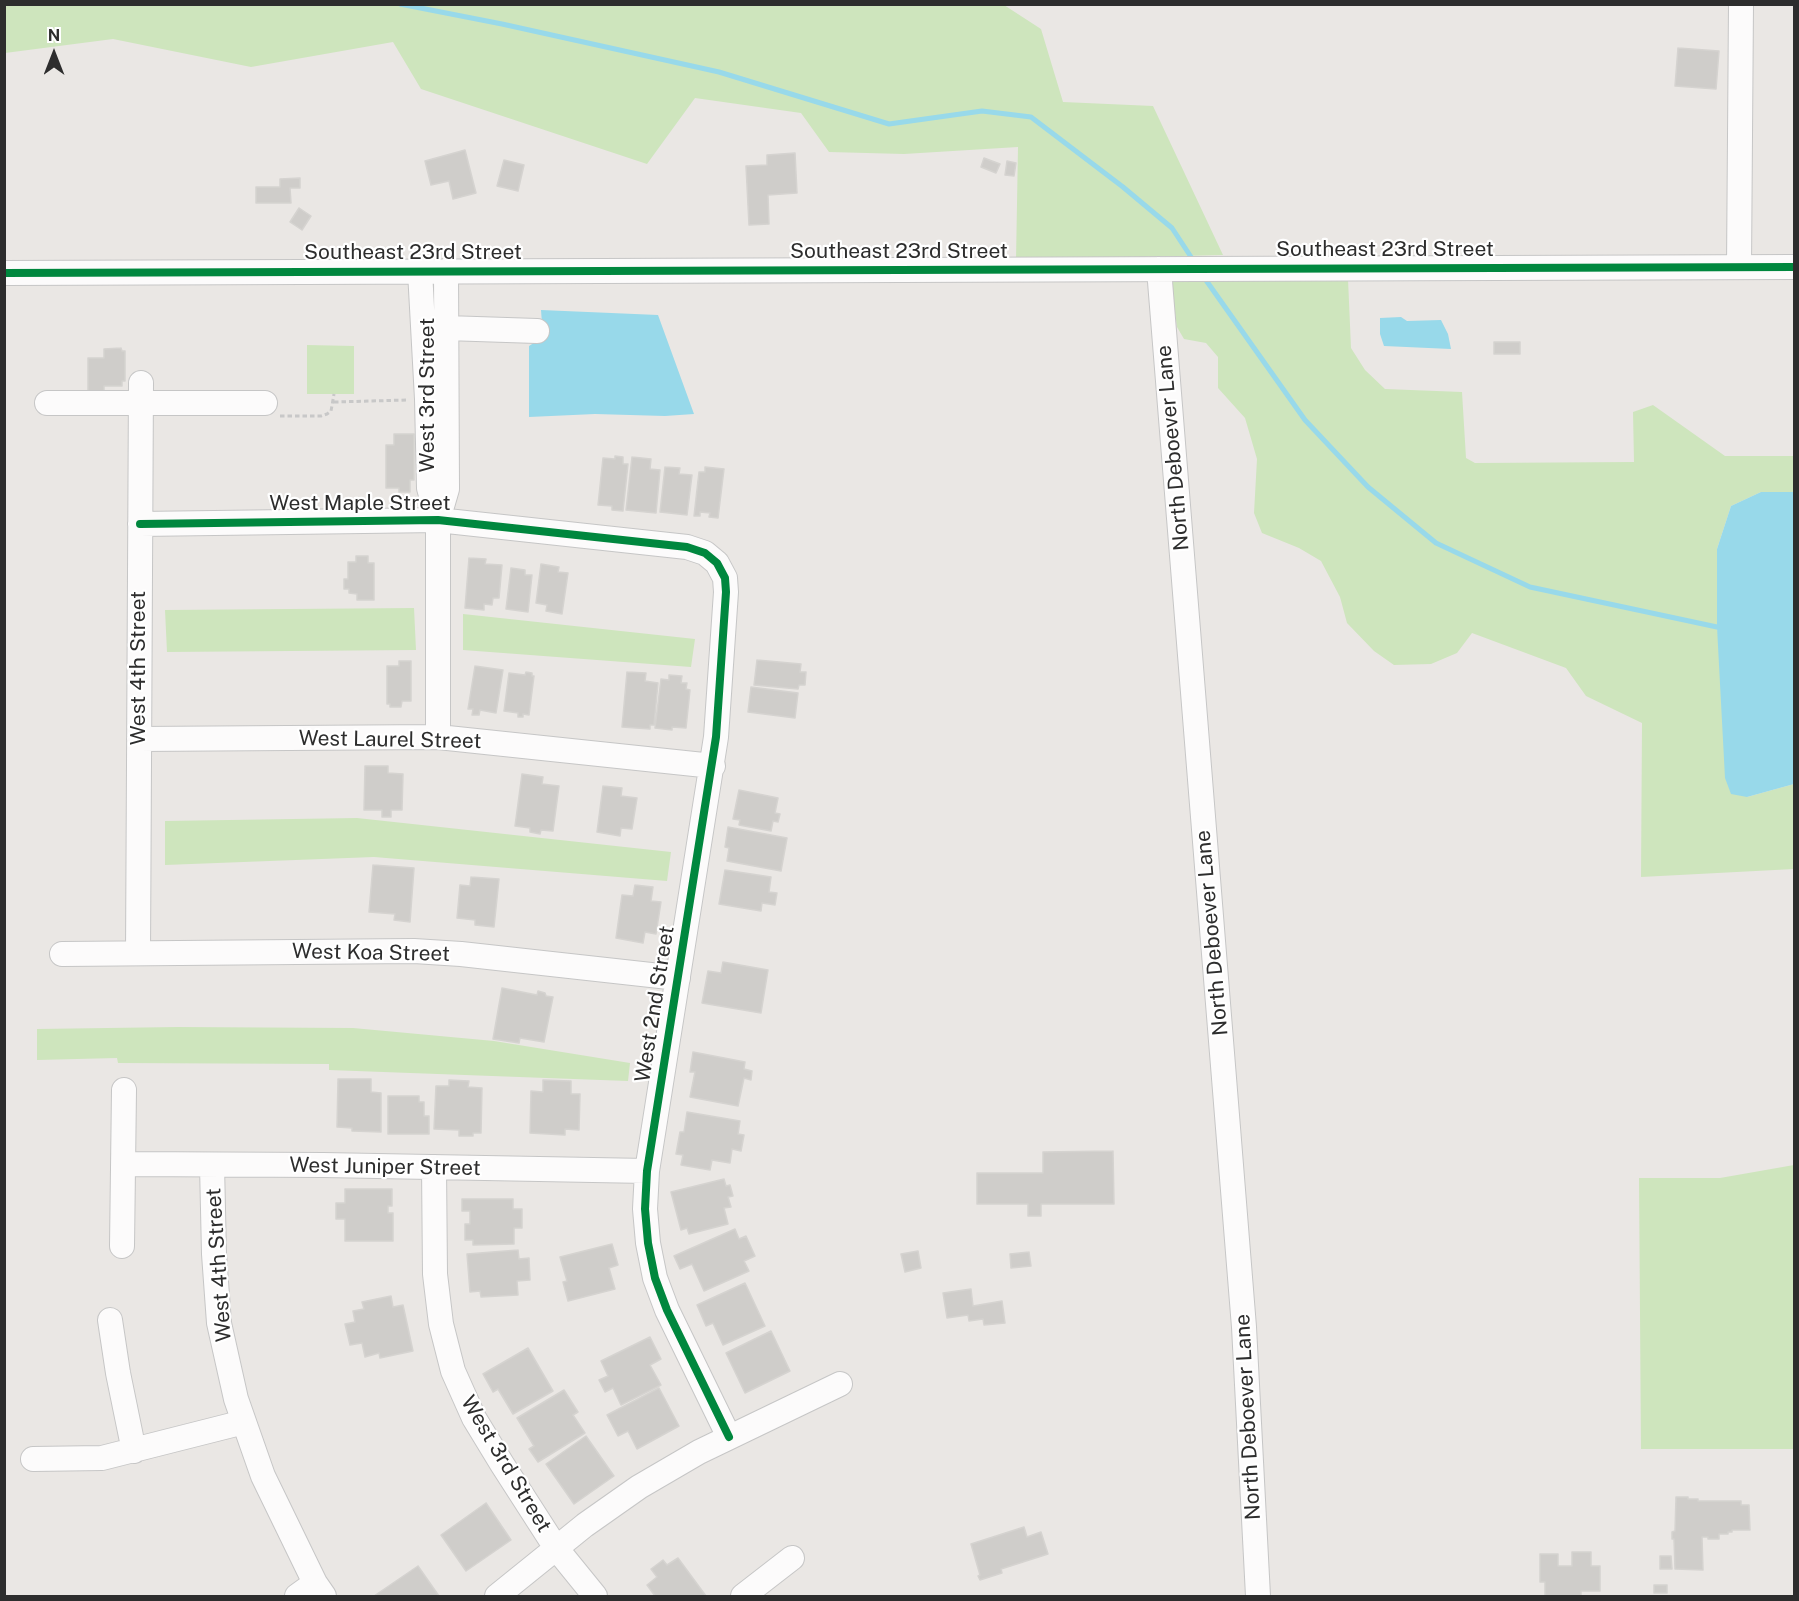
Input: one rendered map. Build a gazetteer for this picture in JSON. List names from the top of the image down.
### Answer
{
  "streets": {
    "street": [
      "Southeast 23rd Street",
      "West 3rd Street",
      "North Deboever Lane",
      "West Maple Street",
      "West 4th Street",
      "West Laurel Street",
      "West Koa Street",
      "West 2nd Street",
      "West Juniper Street"
    ]
  },
  "crossings": [
    ["Southeast 23rd Street", "West 3rd Street"],
    ["Southeast 23rd Street", "North Deboever Lane"],
    ["West 3rd Street", "West Maple Street"],
    ["West 3rd Street", "West Laurel Street"],
    ["West 3rd Street", "West Juniper Street"],
    ["West Maple Street", "West 4th Street"],
    ["West Maple Street", "West 2nd Street"],
    ["West 4th Street", "West Laurel Street"],
    ["West 4th Street", "West Koa Street"],
    ["West 4th Street", "West Juniper Street"],
    ["West Laurel Street", "West 2nd Street"],
    ["West Koa Street", "West 2nd Street"],
    ["West 2nd Street", "West Juniper Street"]
  ],
  "north": "top"
}
